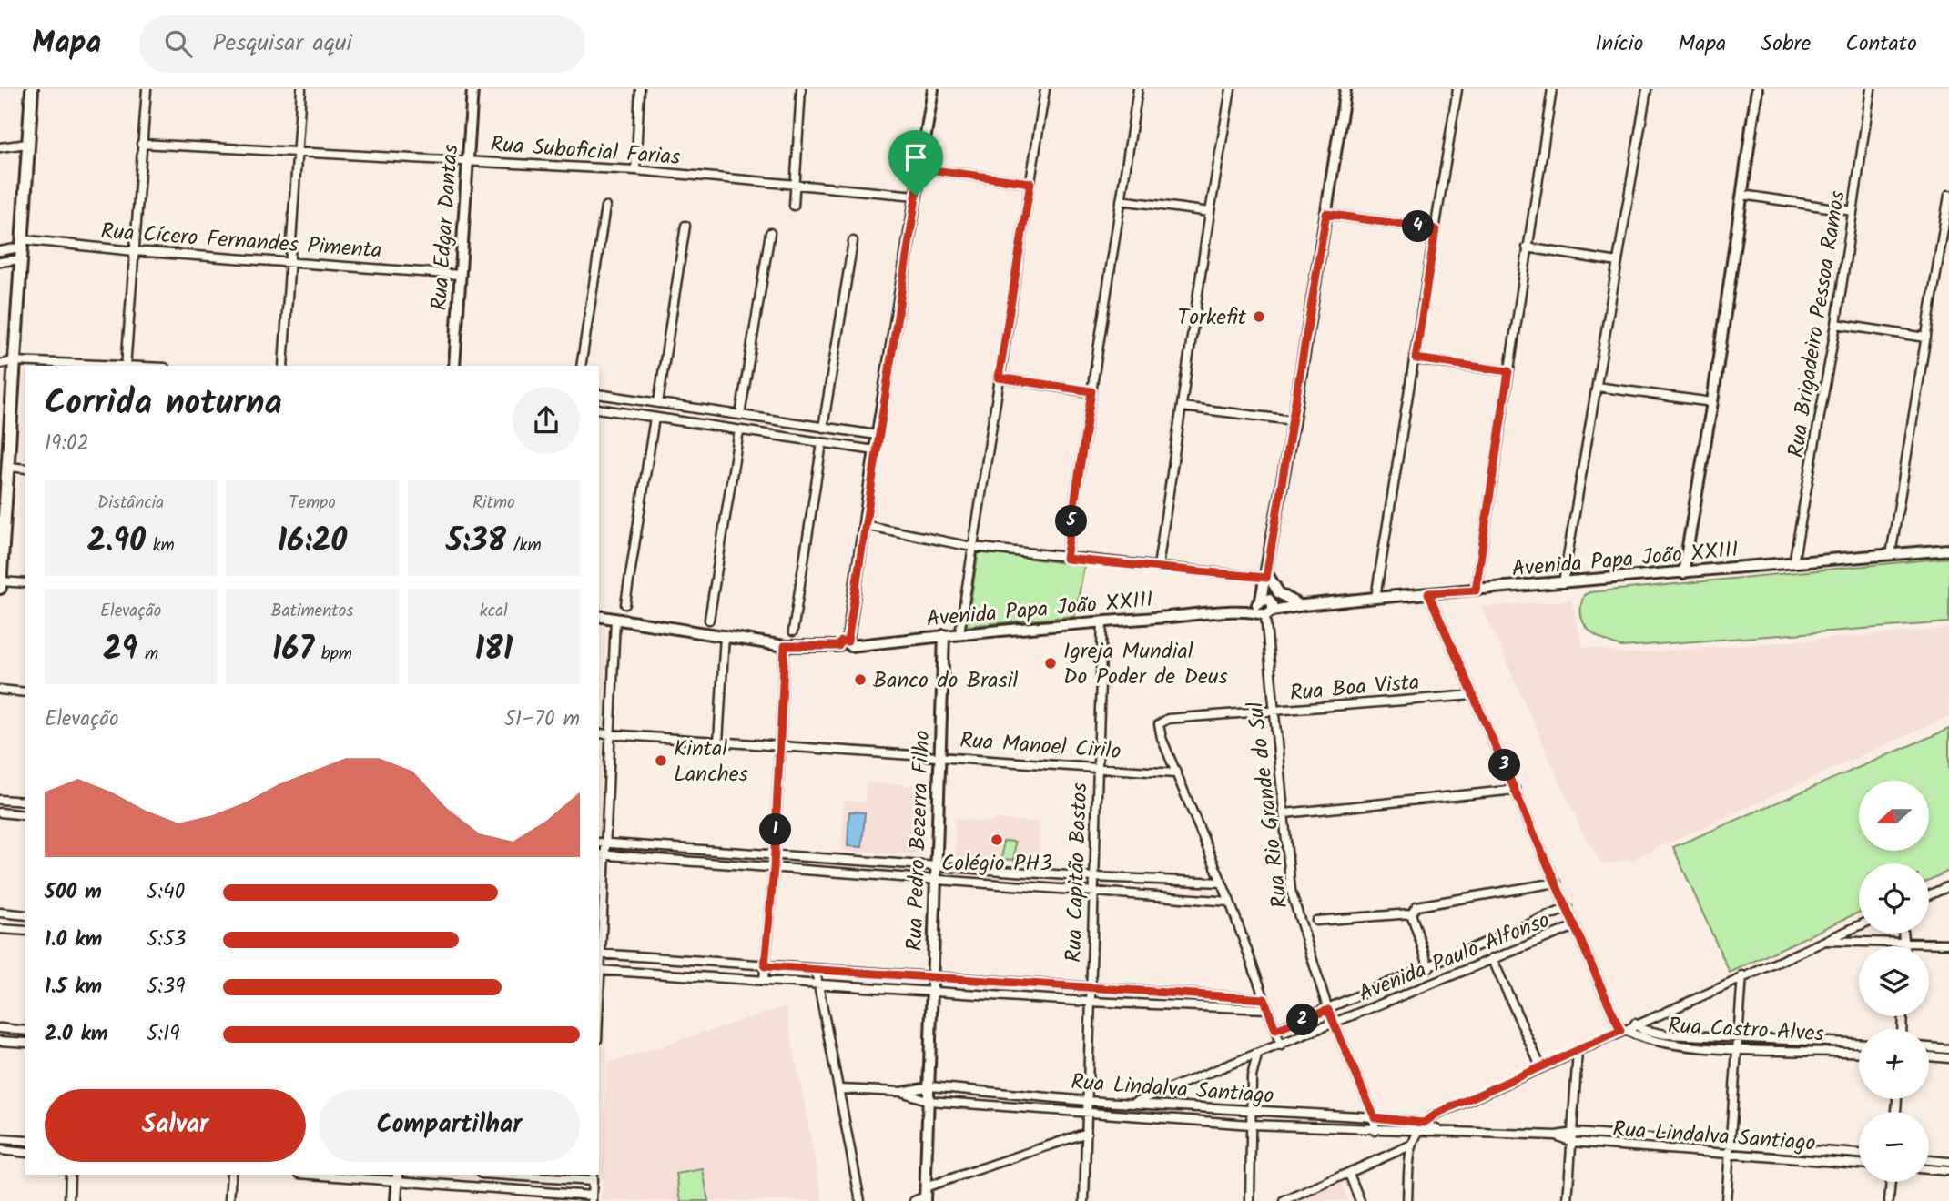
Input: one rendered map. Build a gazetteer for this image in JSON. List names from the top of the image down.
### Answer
{
  "streets": {
    "main road": ["Rua Edgar Dantas", "Avenida Papa João XXIII", "Rua Pedro Bezerra Filho"],
    "street": [
      "Rua Suboficial Farias",
      "Rua Cícero Fernandes Pimenta",
      "Rua Brigadeiro Pessoa Ramos",
      "Rua Boa Vista",
      "Rua Manoel Cirilo",
      "Rua Rio Grande do Sul",
      "Rua Capitão Bastos",
      "Avenida Paulo Alfonso",
      "Rua Castro Alves",
      "Rua Lindalva Santiago"
    ]
  },
  "crossings": [
    ["Rua Suboficial Farias", "Rua Edgar Dantas"],
    ["Rua Edgar Dantas", "Rua Cícero Fernandes Pimenta"],
    ["Rua Brigadeiro Pessoa Ramos", "Avenida Papa João XXIII"],
    ["Avenida Papa João XXIII", "Rua Rio Grande do Sul"],
    ["Avenida Papa João XXIII", "Rua Pedro Bezerra Filho"],
    ["Avenida Papa João XXIII", "Rua Capitão Bastos"],
    ["Rua Boa Vista", "Rua Manoel Cirilo"],
    ["Rua Boa Vista", "Rua Rio Grande do Sul"],
    ["Rua Manoel Cirilo", "Rua Pedro Bezerra Filho"],
    ["Rua Manoel Cirilo", "Rua Capitão Bastos"],
    ["Rua Rio Grande do Sul", "Avenida Paulo Alfonso"],
    ["Rua Rio Grande do Sul", "Rua Lindalva Santiago"],
    ["Rua Pedro Bezerra Filho", "Rua Lindalva Santiago"],
    ["Rua Capitão Bastos", "Rua Lindalva Santiago"],
    ["Avenida Paulo Alfonso", "Rua Lindalva Santiago"]
  ],
  "places": [
    "Torkefit",
    "Igreja Mundial Do Poder de Deus",
    "Banco do Brasil",
    "Kintal Lanches",
    "Colégio PH3"
  ],
  "north": "left",
  "page": {
    "header": "Mapa",
    "search": "Pesquisar aqui",
    "nav": [
      "Início",
      "Mapa",
      "Sobre",
      "Contato"
    ],
    "pins": [
      "4",
      "5",
      "3",
      "1",
      "2"
    ],
    "heading": ["Corrida noturna", "19:02"],
    "stats": [
      ["Distância", "2.90 km"],
      ["Tempo", "16:20"],
      ["Ritmo", "5:38 /km"],
      ["Elevação", "29 m"],
      ["Batimentos", "167 bpm"],
      ["kcal", "181"]
    ],
    "chart": ["Elevação", "51–70 m"],
    "map_buttons": ["+", "−"],
    "list": [
      {
        "name": "500 m",
        "note": "5:40"
      },
      {
        "name": "1.0 km",
        "note": "5:53"
      },
      {
        "name": "1.5 km",
        "note": "5:39"
      },
      {
        "name": "2.0 km",
        "note": "5:19"
      }
    ],
    "buttons": ["Salvar", "Compartilhar"]
  }
}
